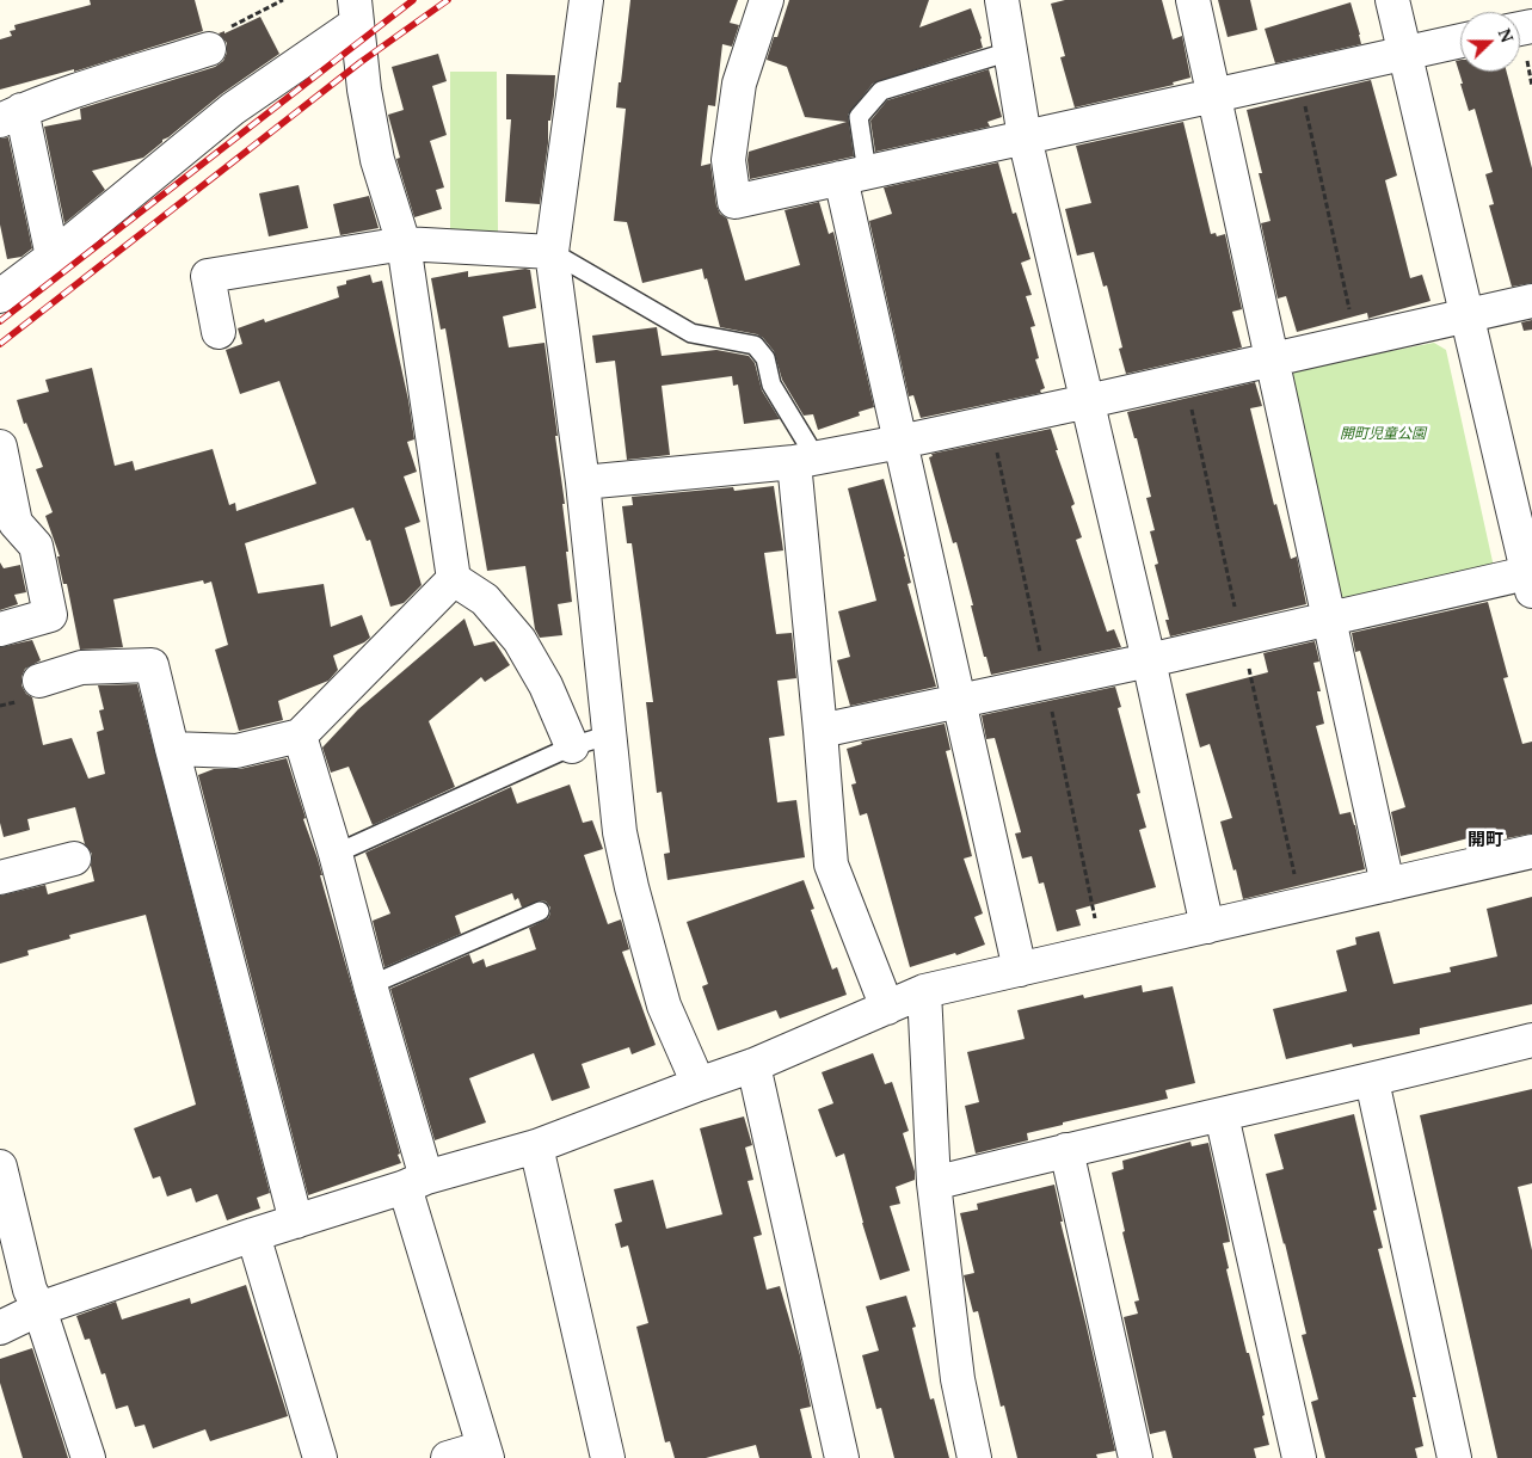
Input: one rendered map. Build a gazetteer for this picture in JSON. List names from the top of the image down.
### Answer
{
  "districts": ["開町"],
  "parks": ["開町児童公園"],
  "north": "right"
}
